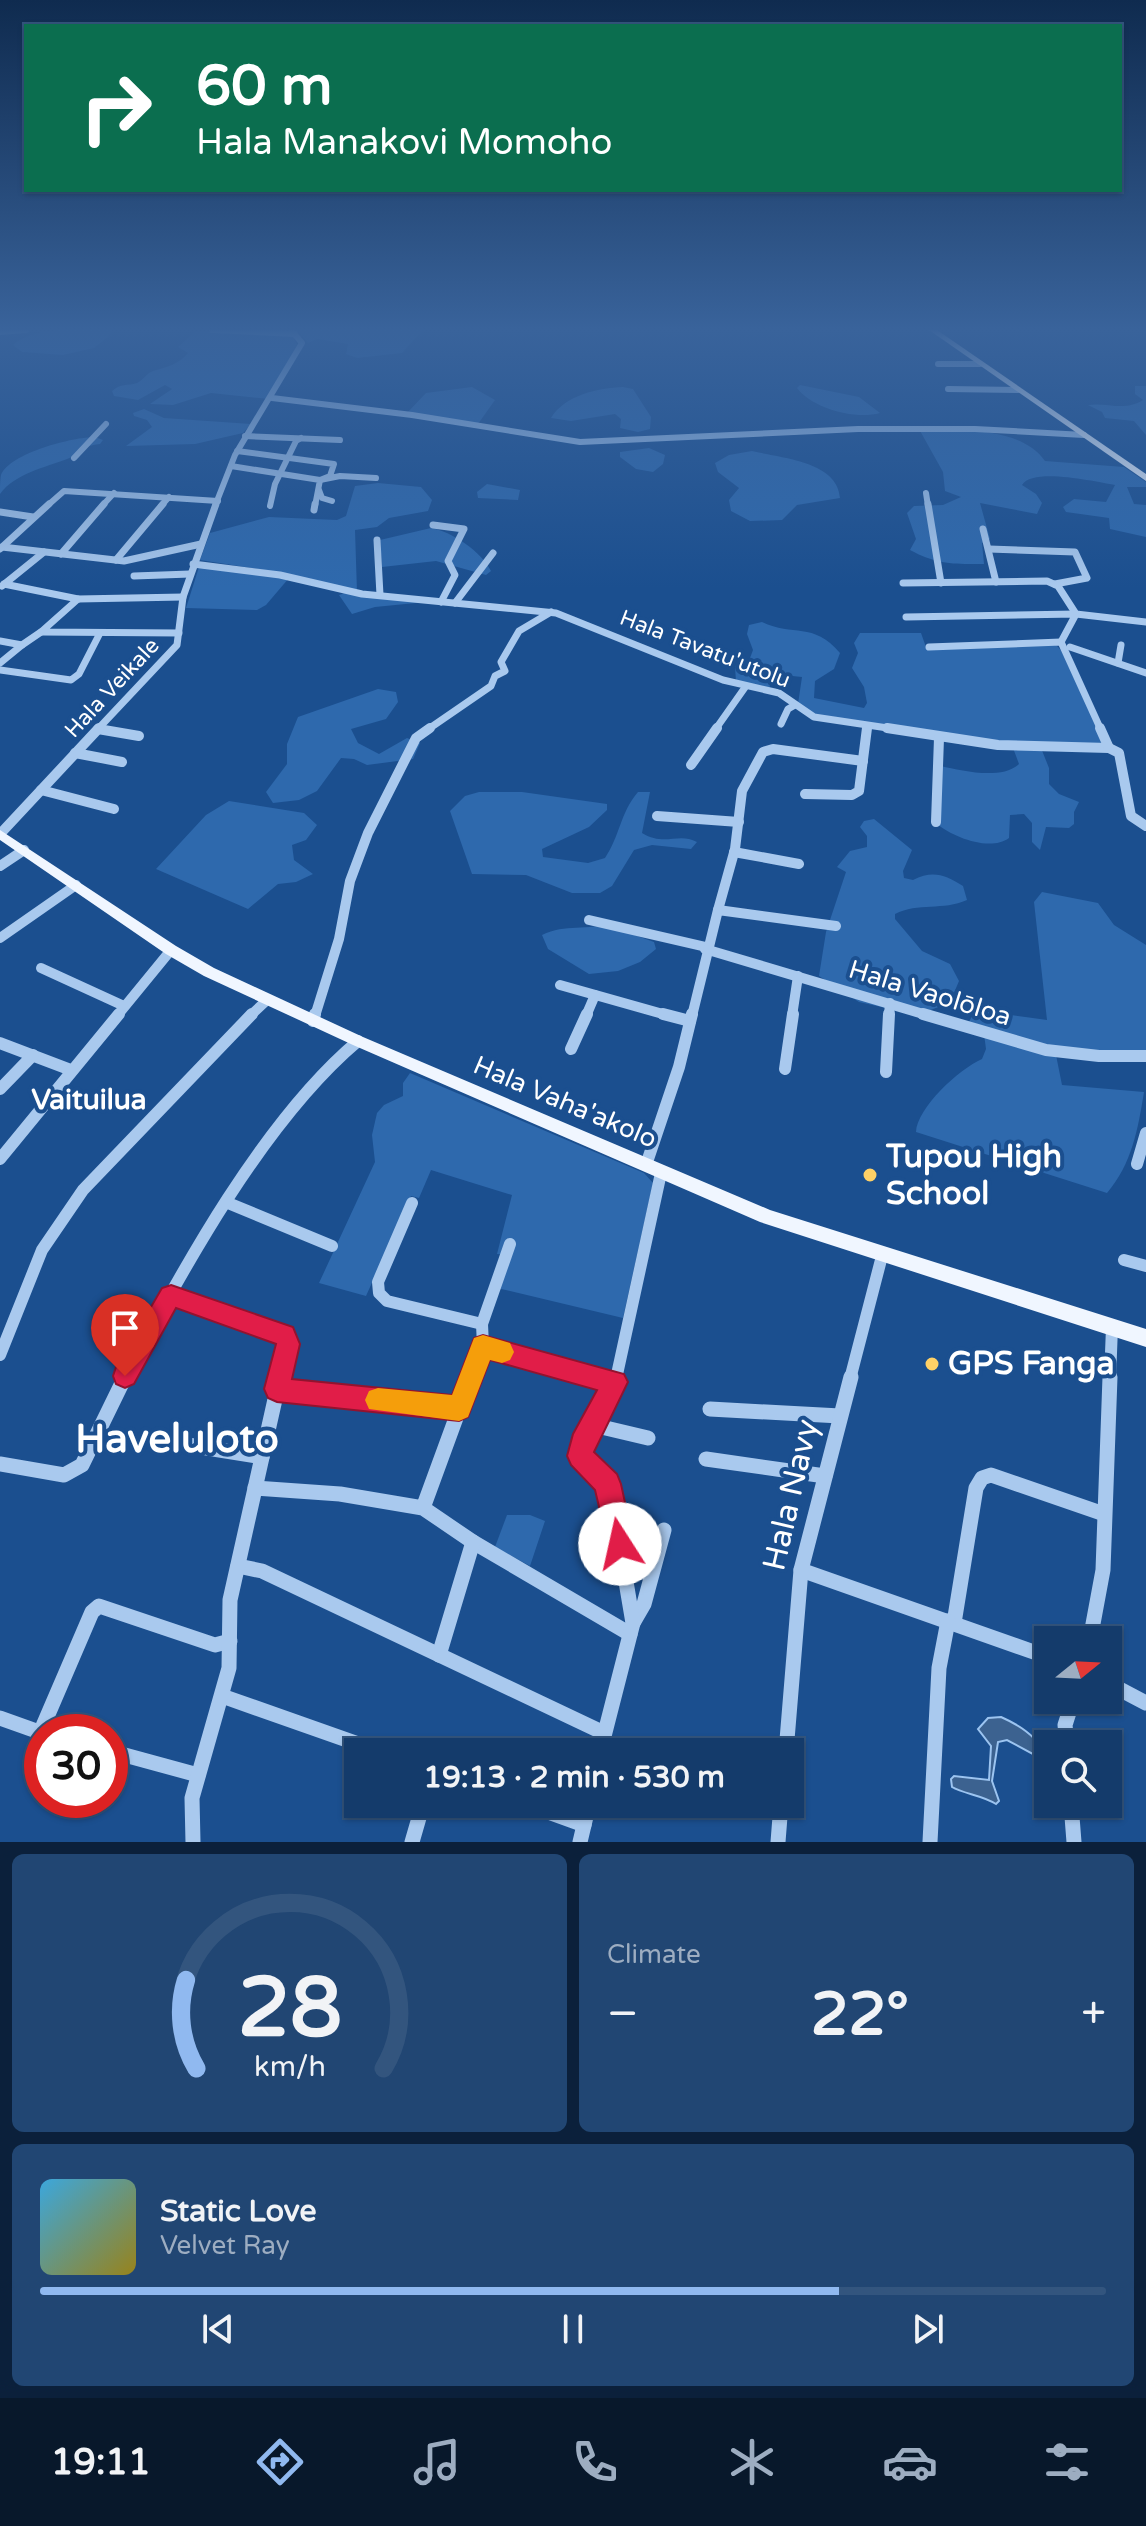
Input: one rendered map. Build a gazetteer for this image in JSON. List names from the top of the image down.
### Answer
{
  "streets": {
    "main road": ["Hala Vaha'akolo"],
    "street": [
      "Hala Tavatu'utolu",
      "Hala Veikale",
      "Hala Vaolōloa",
      "Hala Navy"
    ]
  },
  "crossings": [
    ["Hala Tavatu'utolu", "Hala Veikale"],
    ["Hala Veikale", "Hala Vaha'akolo"],
    ["Hala Vaha'akolo", "Hala Navy"]
  ],
  "districts": ["Vaituilua", "Haveluloto"],
  "places": ["Tupou High School", "GPS Fanga"],
  "north": "right",
  "page": {
    "turn": ["60 m", "Hala Manakovi Momoho"],
    "limit": "30",
    "trip": "19:13 · 2 min · 530 m",
    "tile": "Climate",
    "heat": ["−", "22°", "+"],
    "song": ["Static Love", "Velvet Ray"],
    "tabs": "19:11",
    "gauge": ["28", "km/h"]
  }
}
